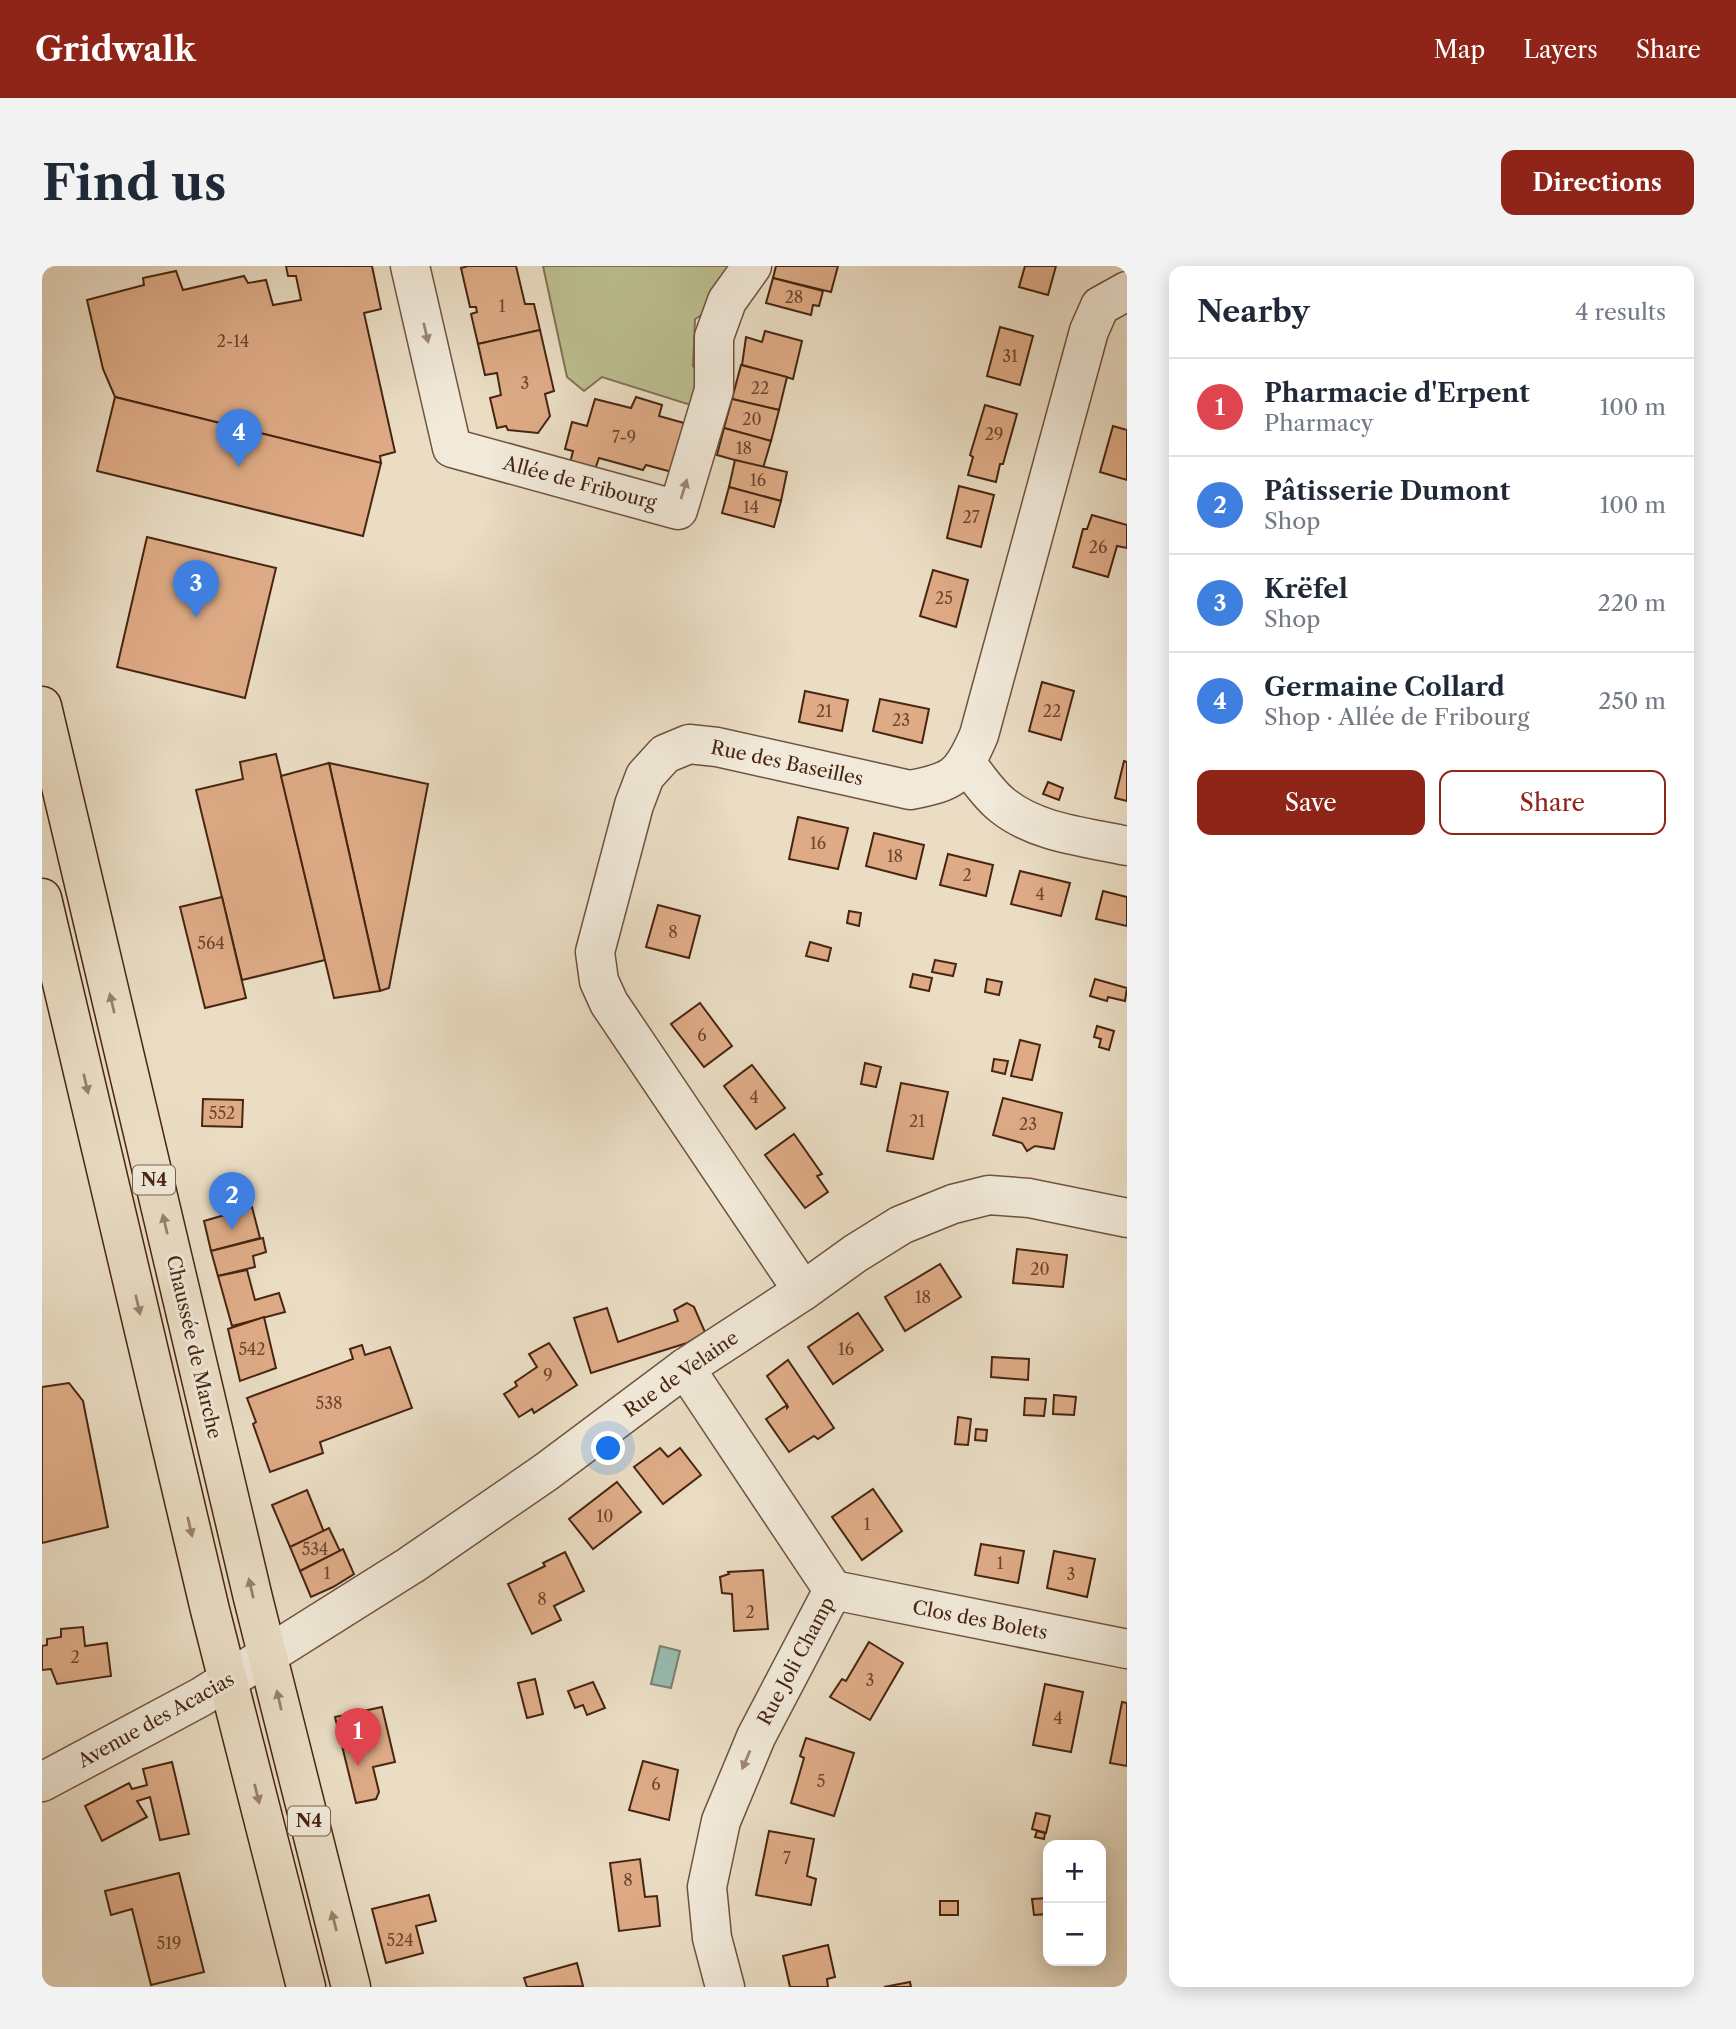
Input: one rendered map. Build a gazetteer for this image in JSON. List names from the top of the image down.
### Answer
{
  "streets": {
    "main road": ["N4", "Chaussée de Marche"],
    "street": [
      "Allée de Fribourg",
      "Rue des Baseilles",
      "Rue de Velaine",
      "Clos des Bolets",
      "Rue Joli Champ",
      "Avenue des Acacias"
    ]
  },
  "crossings": [
    ["Rue des Baseilles", "Rue de Velaine"],
    ["N4", "Avenue des Acacias"],
    ["Chaussée de Marche", "Rue de Velaine"],
    ["Chaussée de Marche", "Avenue des Acacias"],
    ["Rue de Velaine", "Rue Joli Champ"],
    ["Rue de Velaine", "Avenue des Acacias"],
    ["Clos des Bolets", "Rue Joli Champ"]
  ],
  "one_way": ["Rue Joli Champ"],
  "house_numbers": [
    "28",
    "1",
    "2-14",
    "31",
    "3",
    "22",
    "20",
    "29",
    "7-9",
    "18",
    "16",
    "14",
    "27",
    "26",
    "25",
    "21",
    "22",
    "23",
    "16",
    "18",
    "2",
    "4",
    "8",
    "564",
    "6",
    "4",
    "552",
    "21",
    "23",
    "20",
    "18",
    "542",
    "16",
    "9",
    "538",
    "10",
    "1",
    "534",
    "1",
    "1",
    "3",
    "8",
    "2",
    "2",
    "3",
    "4",
    "5",
    "6",
    "7",
    "8",
    "524",
    "519"
  ],
  "page": {
    "header": "Gridwalk",
    "nav": ["Map", "Layers", "Share"],
    "buttons": [
      "Directions",
      ["Save", "Share"]
    ],
    "title": "Find us",
    "heading": ["Nearby", "4 results"],
    "list": [
      {
        "mark": "1",
        "name": "Pharmacie d'Erpent",
        "note": "Pharmacy",
        "value": "100 m"
      },
      {
        "mark": "2",
        "name": "Pâtisserie Dumont",
        "note": "Shop",
        "value": "100 m"
      },
      {
        "mark": "3",
        "name": "Krëfel",
        "note": "Shop",
        "value": "220 m"
      },
      {
        "mark": "4",
        "name": "Germaine Collard",
        "note": "Shop · Allée de Fribourg",
        "value": "250 m"
      }
    ],
    "pins": [
      "4",
      "3",
      "2",
      "1"
    ],
    "map_buttons": ["+", "−"]
  }
}
